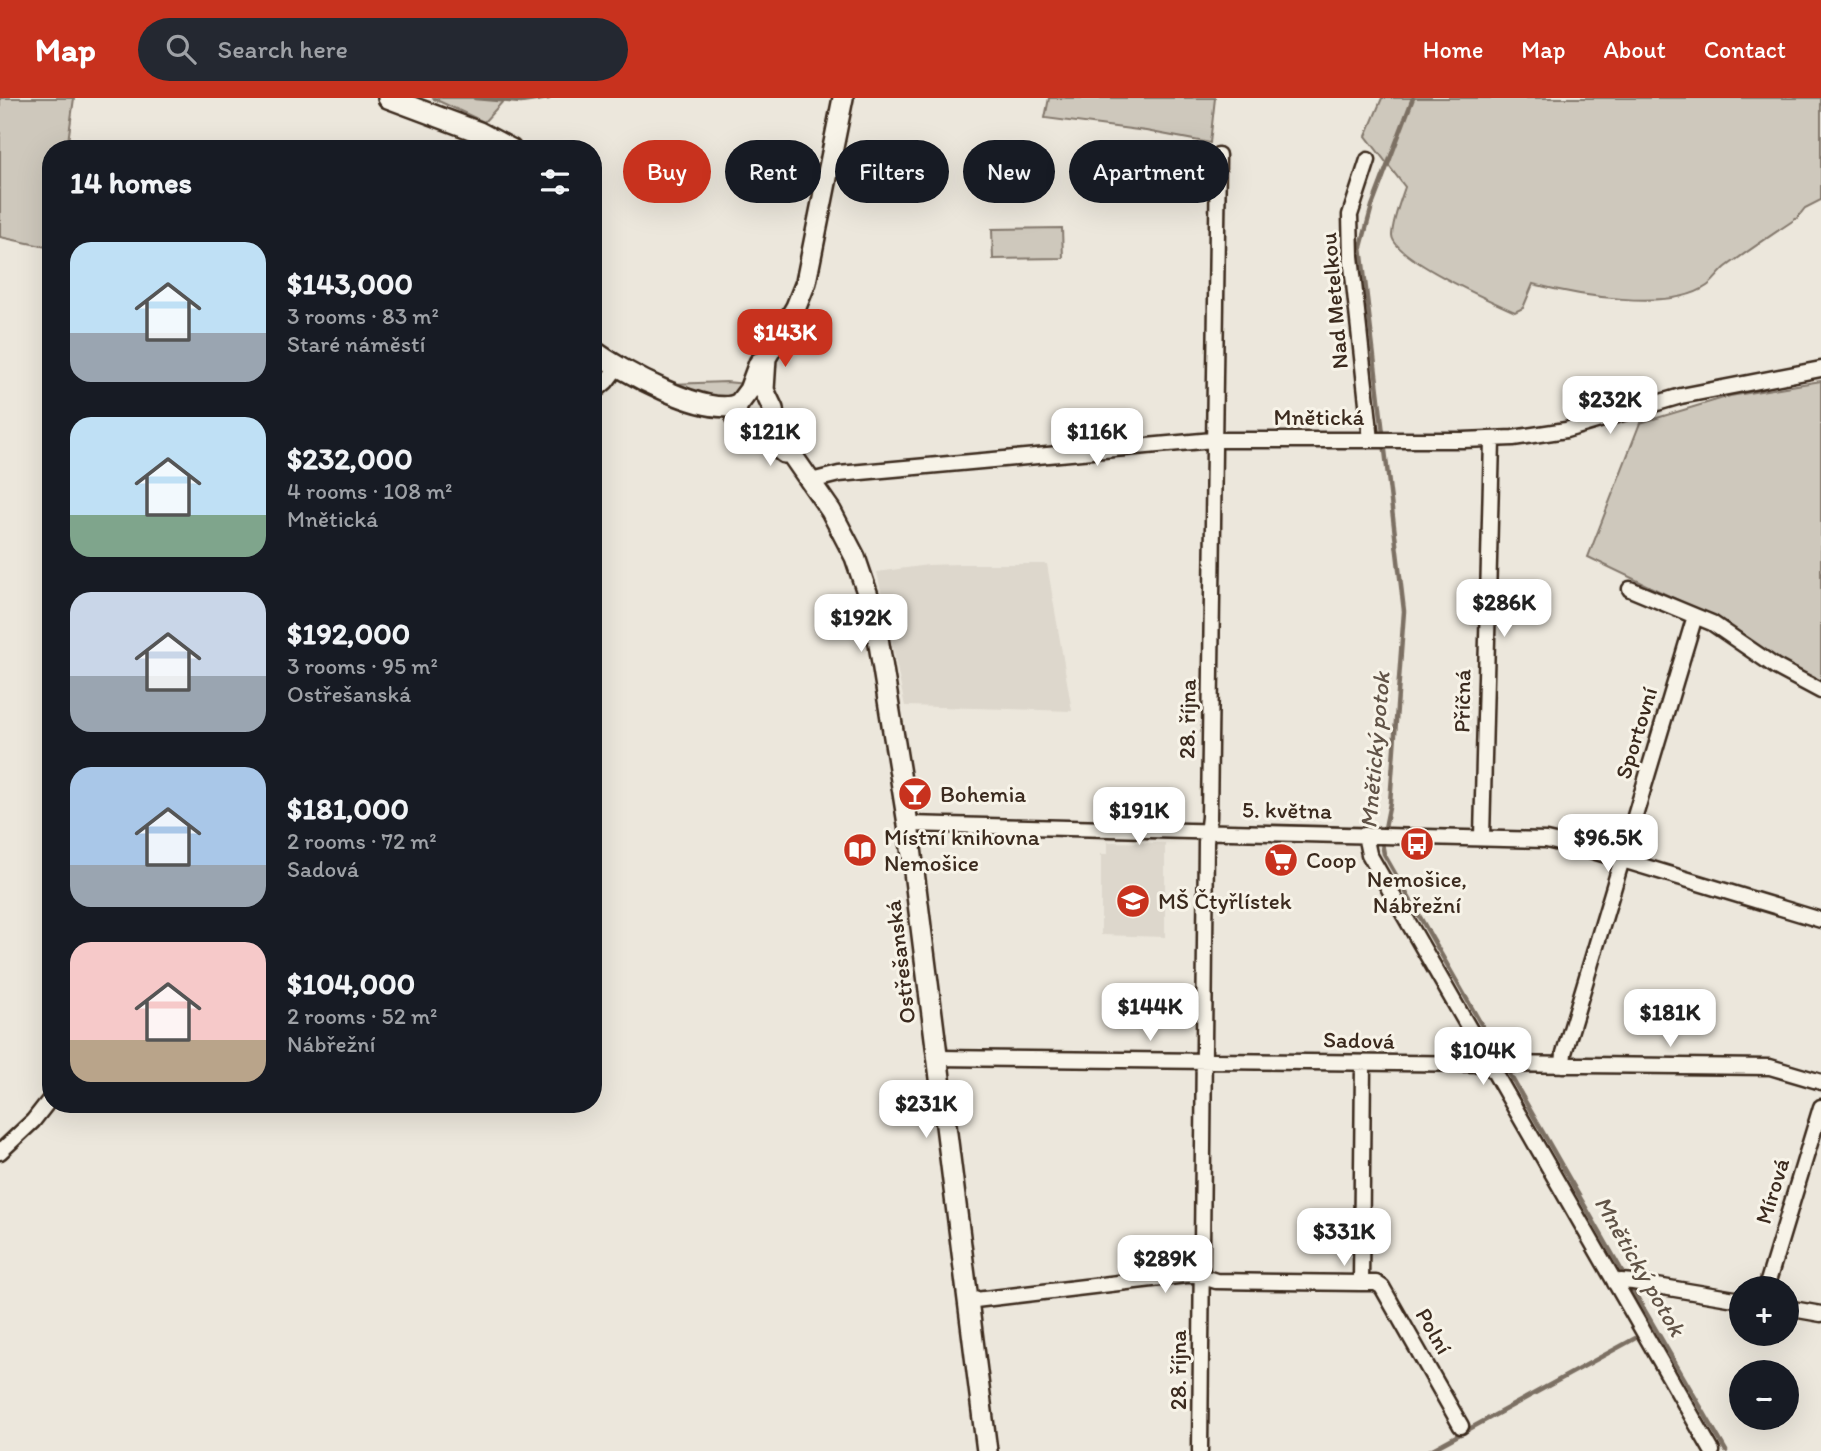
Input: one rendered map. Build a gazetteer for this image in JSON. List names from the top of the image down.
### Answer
{
  "streets": {
    "street": [
      "Nad Metelkou",
      "Mnětická",
      "Příčná",
      "28. října",
      "Sportovní",
      "5. května",
      "Ostřešanská",
      "Sadová",
      "Mírová",
      "Polní"
    ]
  },
  "crossings": [
    ["Nad Metelkou", "Mnětická"],
    ["Mnětická", "Příčná"],
    ["Mnětická", "28. října"],
    ["Mnětická", "Ostřešanská"],
    ["Příčná", "5. května"],
    ["28. října", "5. května"],
    ["28. října", "Sadová"],
    ["Sportovní", "5. května"],
    ["Sportovní", "Sadová"],
    ["5. května", "Ostřešanská"],
    ["Ostřešanská", "Sadová"]
  ],
  "water": ["Mnětický potok"],
  "places": {
    "bar": ["Bohemia"],
    "bus stop": ["Nemošice, Nábřežní"],
    "library": ["Místní knihovna Nemošice"],
    "supermarket": ["Coop"],
    "school or university": ["MŠ Čtyřlístek"]
  },
  "page": {
    "header": "Map",
    "search": "Search here",
    "nav": [
      "Home",
      "Map",
      "About",
      "Contact"
    ],
    "chip": [
      "Buy",
      "Rent",
      "Filters",
      "New",
      "Apartment"
    ],
    "heading": "14 homes",
    "list": [
      {
        "name": "$143,000",
        "note": "3 rooms · 83 m² · Staré náměstí"
      },
      {
        "name": "$232,000",
        "note": "4 rooms · 108 m² · Mnětická"
      },
      {
        "name": "$192,000",
        "note": "3 rooms · 95 m² · Ostřešanská"
      },
      {
        "name": "$181,000",
        "note": "2 rooms · 72 m² · Sadová"
      },
      {
        "name": "$104,000",
        "note": "2 rooms · 52 m² · Nábřežní"
      }
    ],
    "price": [
      "$143K",
      "$232K",
      "$121K",
      "$116K",
      "$286K",
      "$192K",
      "$191K",
      "$96.5K",
      "$144K",
      "$181K",
      "$104K",
      "$231K",
      "$331K",
      "$289K"
    ],
    "map_buttons": ["+", "−"]
  }
}
